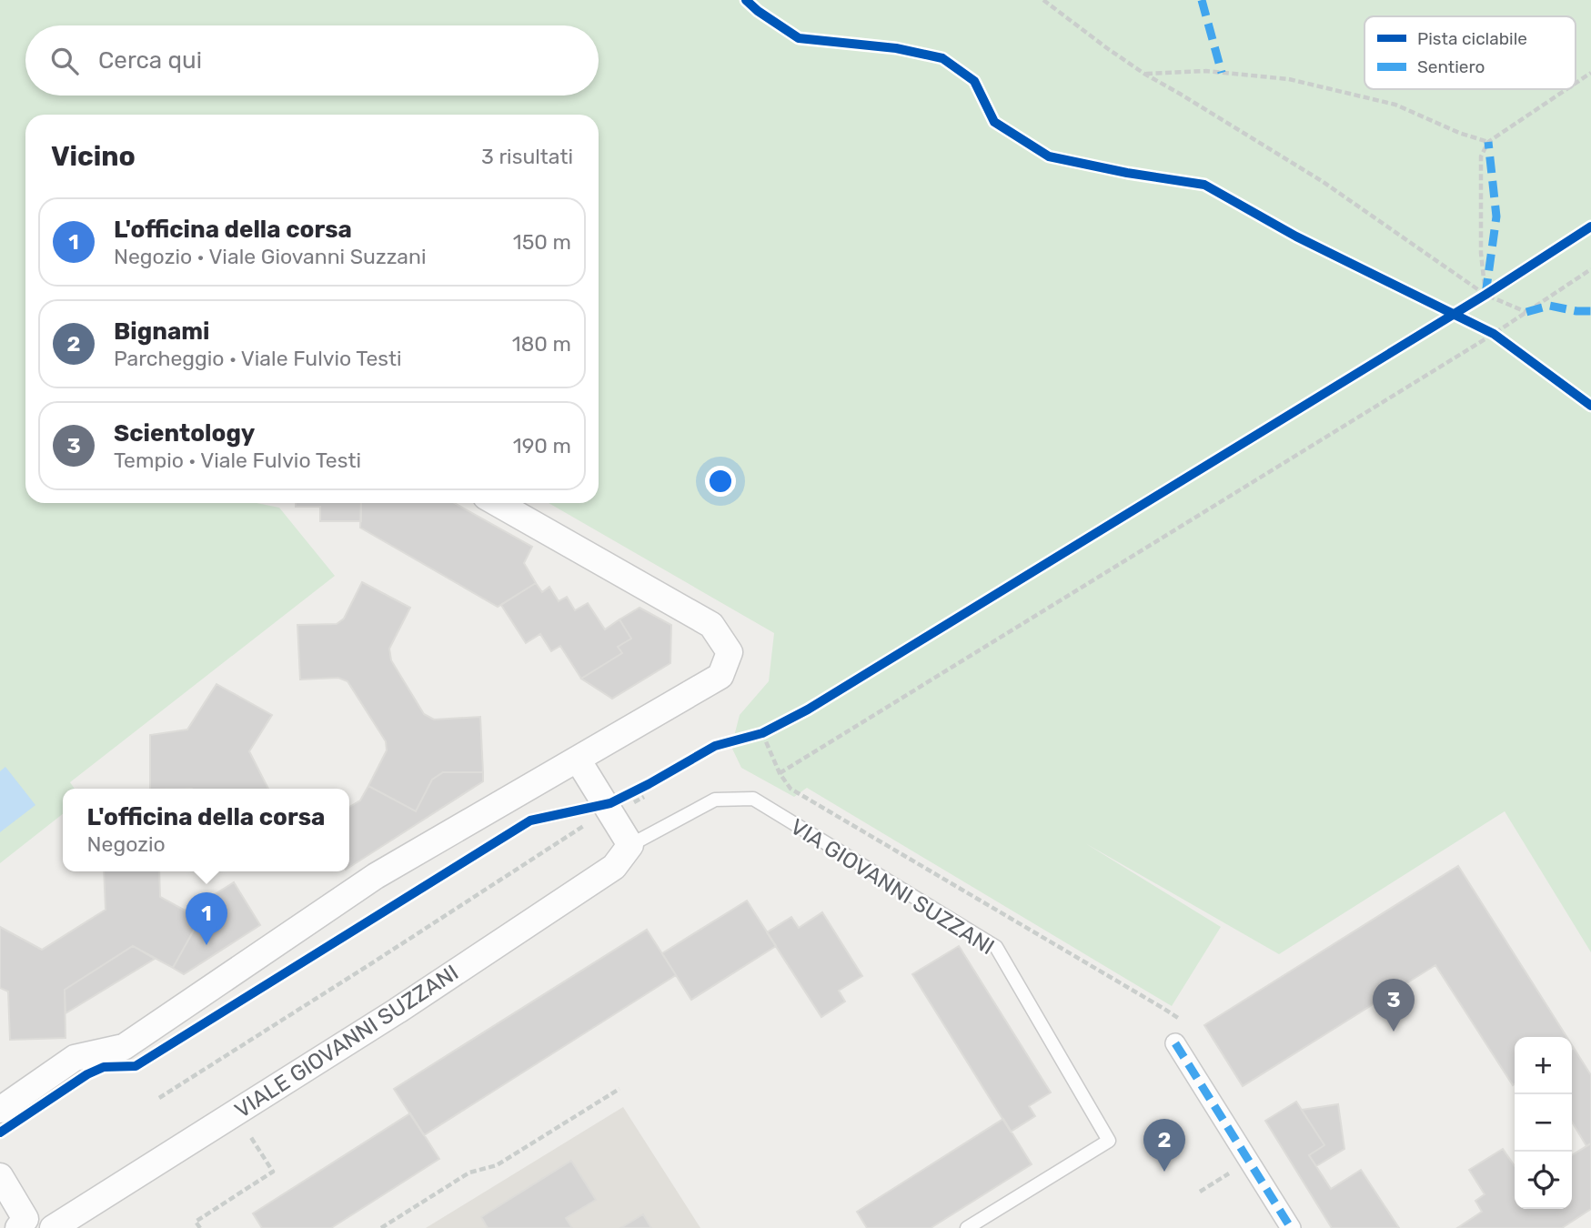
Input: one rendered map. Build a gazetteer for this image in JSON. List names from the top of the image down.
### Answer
{
  "streets": {
    "street": ["VIALE GIOVANNI SUZZANI"],
    "lane": ["VIA GIOVANNI SUZZANI"]
  },
  "crossings": [
    ["VIA GIOVANNI SUZZANI", "VIALE GIOVANNI SUZZANI"]
  ],
  "legend": ["Pista ciclabile", "Sentiero"],
  "page": {
    "search": "Cerca qui",
    "heading": ["Vicino", "3 risultati"],
    "list": [
      {
        "mark": "1",
        "name": "L'officina della corsa",
        "note": "Negozio · Viale Giovanni Suzzani",
        "value": "150 m"
      },
      {
        "mark": "2",
        "name": "Bignami",
        "note": "Parcheggio · Viale Fulvio Testi",
        "value": "180 m"
      },
      {
        "mark": "3",
        "name": "Scientology",
        "note": "Tempio · Viale Fulvio Testi",
        "value": "190 m"
      }
    ],
    "popup": ["L'officina della corsa", "Negozio"],
    "pins": ["1", "3", "2"],
    "map_buttons": ["+", "−"]
  }
}
